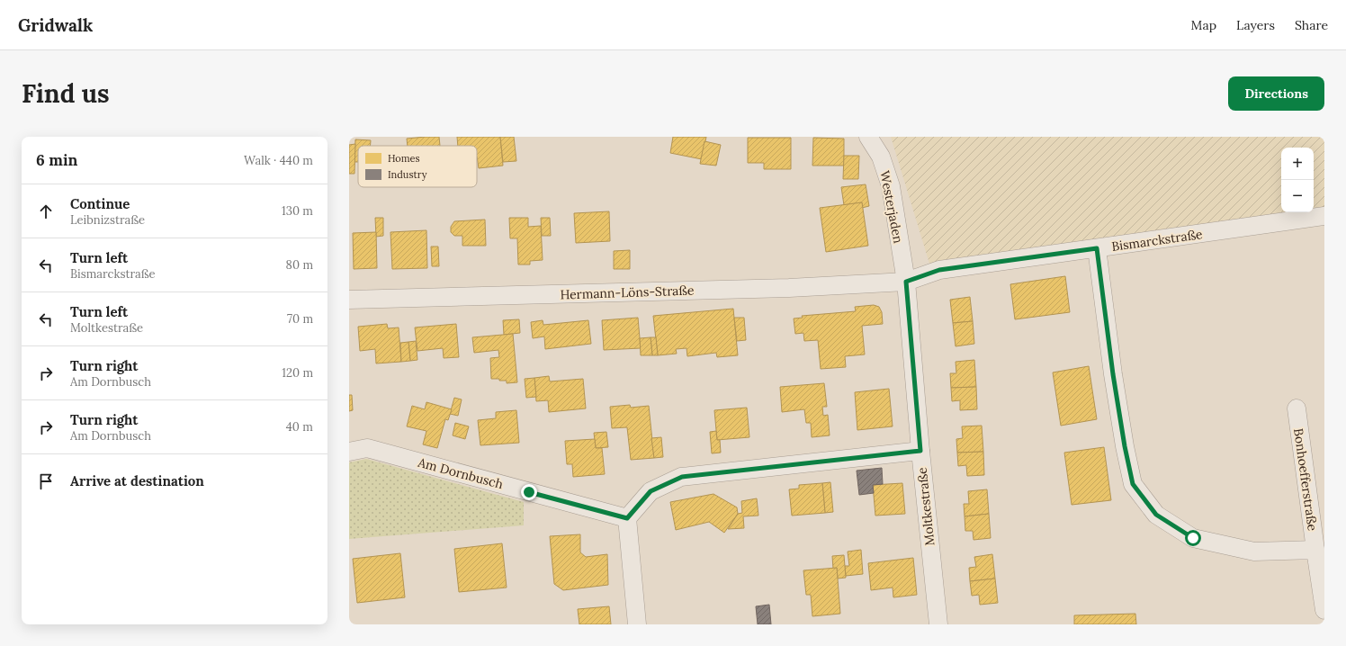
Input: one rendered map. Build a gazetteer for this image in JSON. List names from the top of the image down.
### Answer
{
  "streets": {
    "street": [
      "Westerjaden",
      "Bismarckstraße",
      "Hermann-Löns-Straße",
      "Am Dornbusch",
      "Bonhoefferstraße",
      "Moltkestraße"
    ]
  },
  "crossings": [
    ["Westerjaden", "Bismarckstraße"],
    ["Westerjaden", "Hermann-Löns-Straße"],
    ["Westerjaden", "Moltkestraße"],
    ["Bismarckstraße", "Hermann-Löns-Straße"],
    ["Bismarckstraße", "Moltkestraße"],
    ["Hermann-Löns-Straße", "Moltkestraße"]
  ],
  "legend": ["Homes", "Industry"],
  "page": {
    "header": "Gridwalk",
    "nav": ["Map", "Layers", "Share"],
    "buttons": "Directions",
    "title": "Find us",
    "heading": ["6 min", "Walk · 440 m"],
    "map_buttons": ["+", "−"],
    "list": [
      ["Continue", "Leibnizstraße", "130 m"],
      ["Turn left", "Bismarckstraße", "80 m"],
      ["Turn left", "Moltkestraße", "70 m"],
      ["Turn right", "Am Dornbusch", "120 m"],
      ["Turn right", "Am Dornbusch", "40 m"],
      "Arrive at destination"
    ]
  }
}
